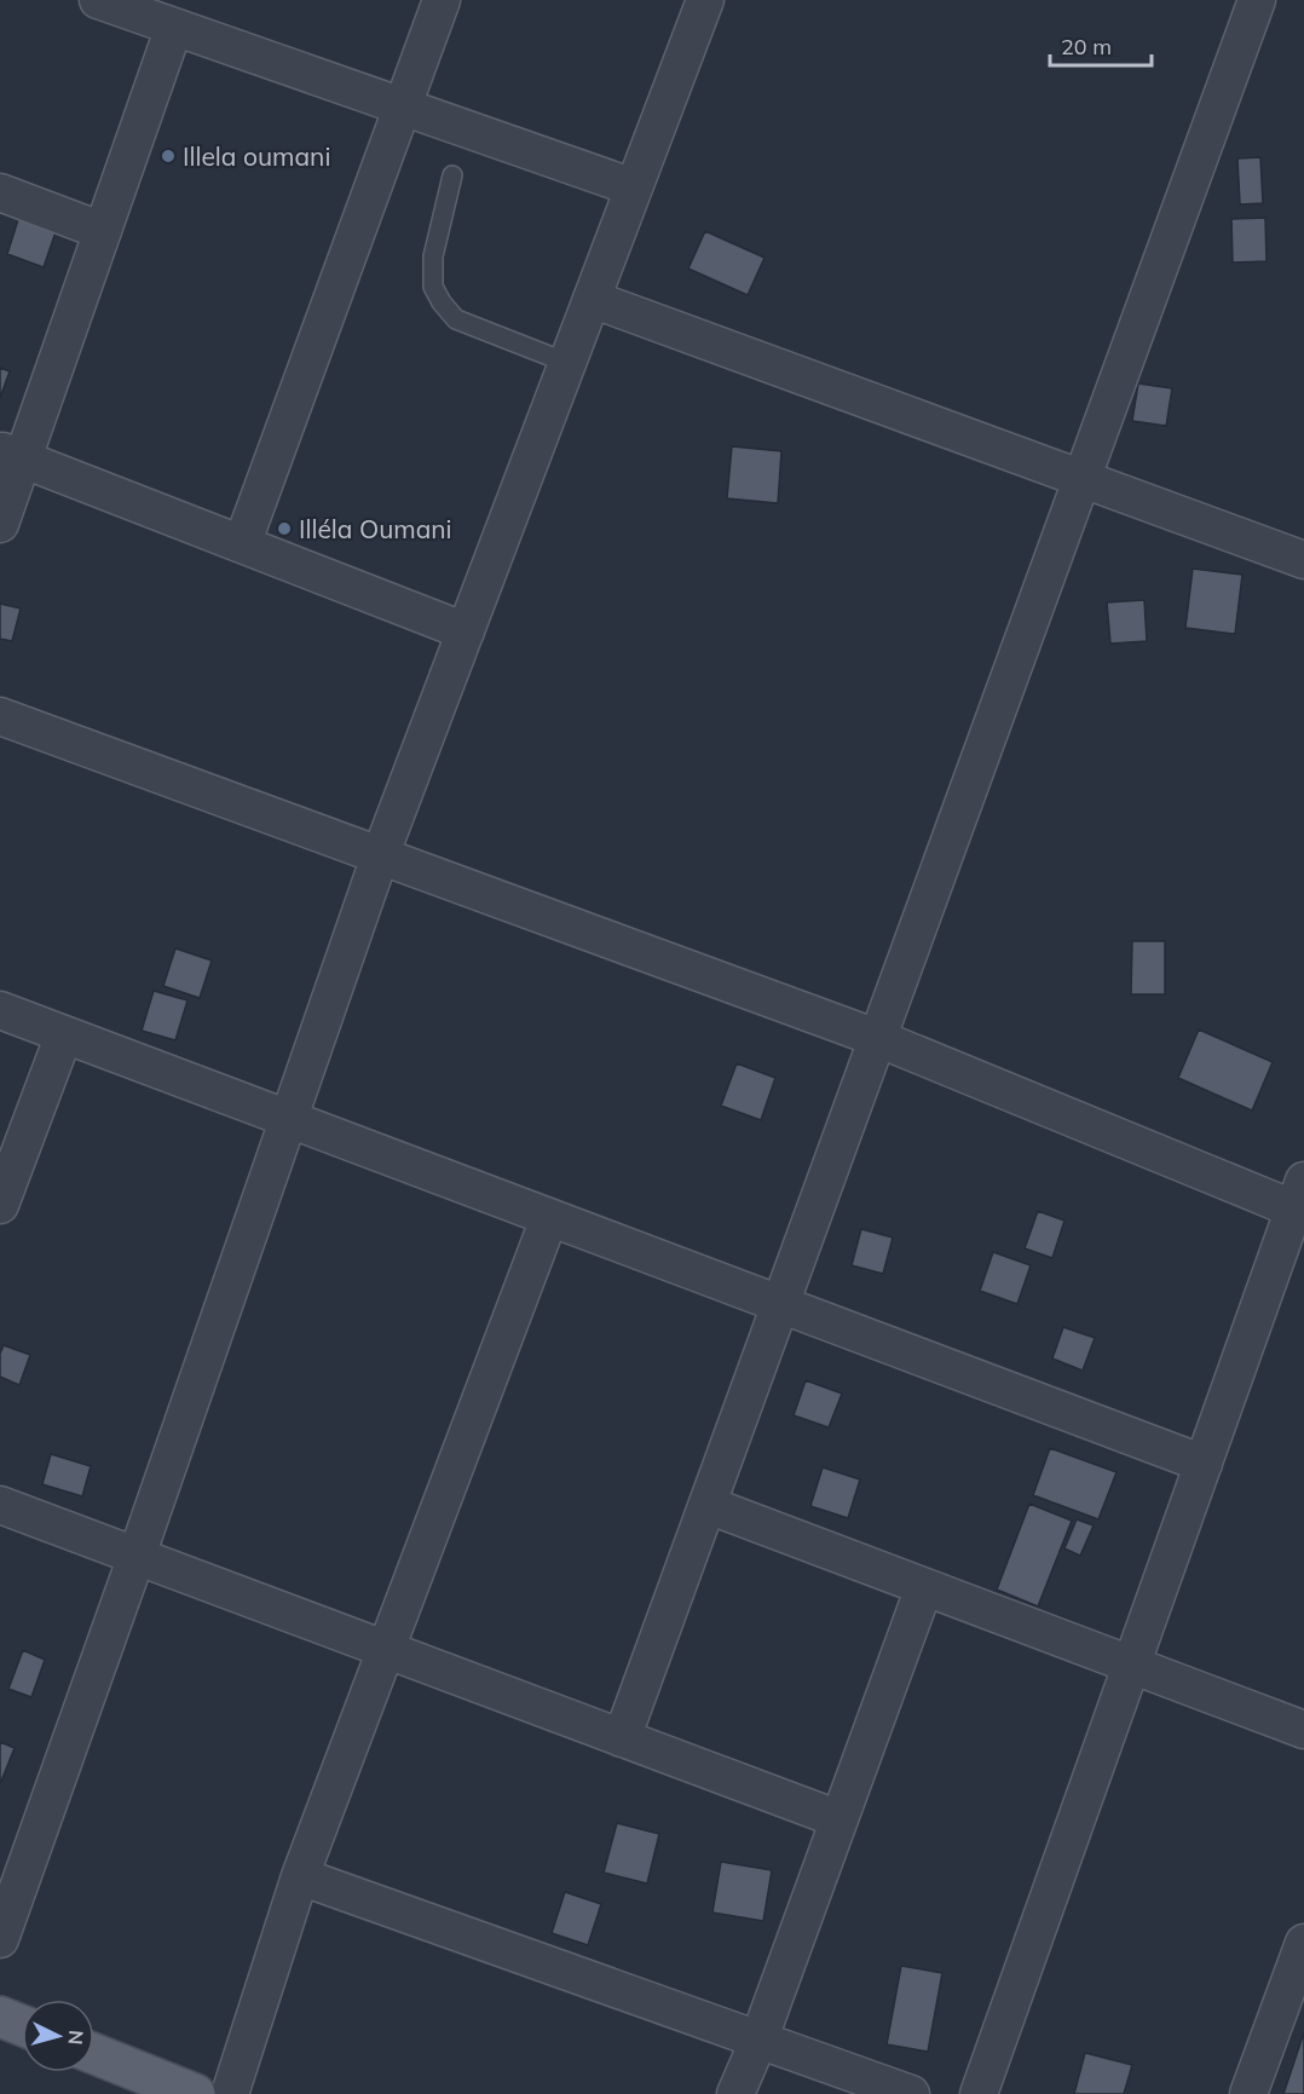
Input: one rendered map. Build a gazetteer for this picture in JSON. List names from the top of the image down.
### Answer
{
  "places": ["Illela oumani", "Illéla Oumani"],
  "scale_bar": "20 m",
  "north": "right"
}
